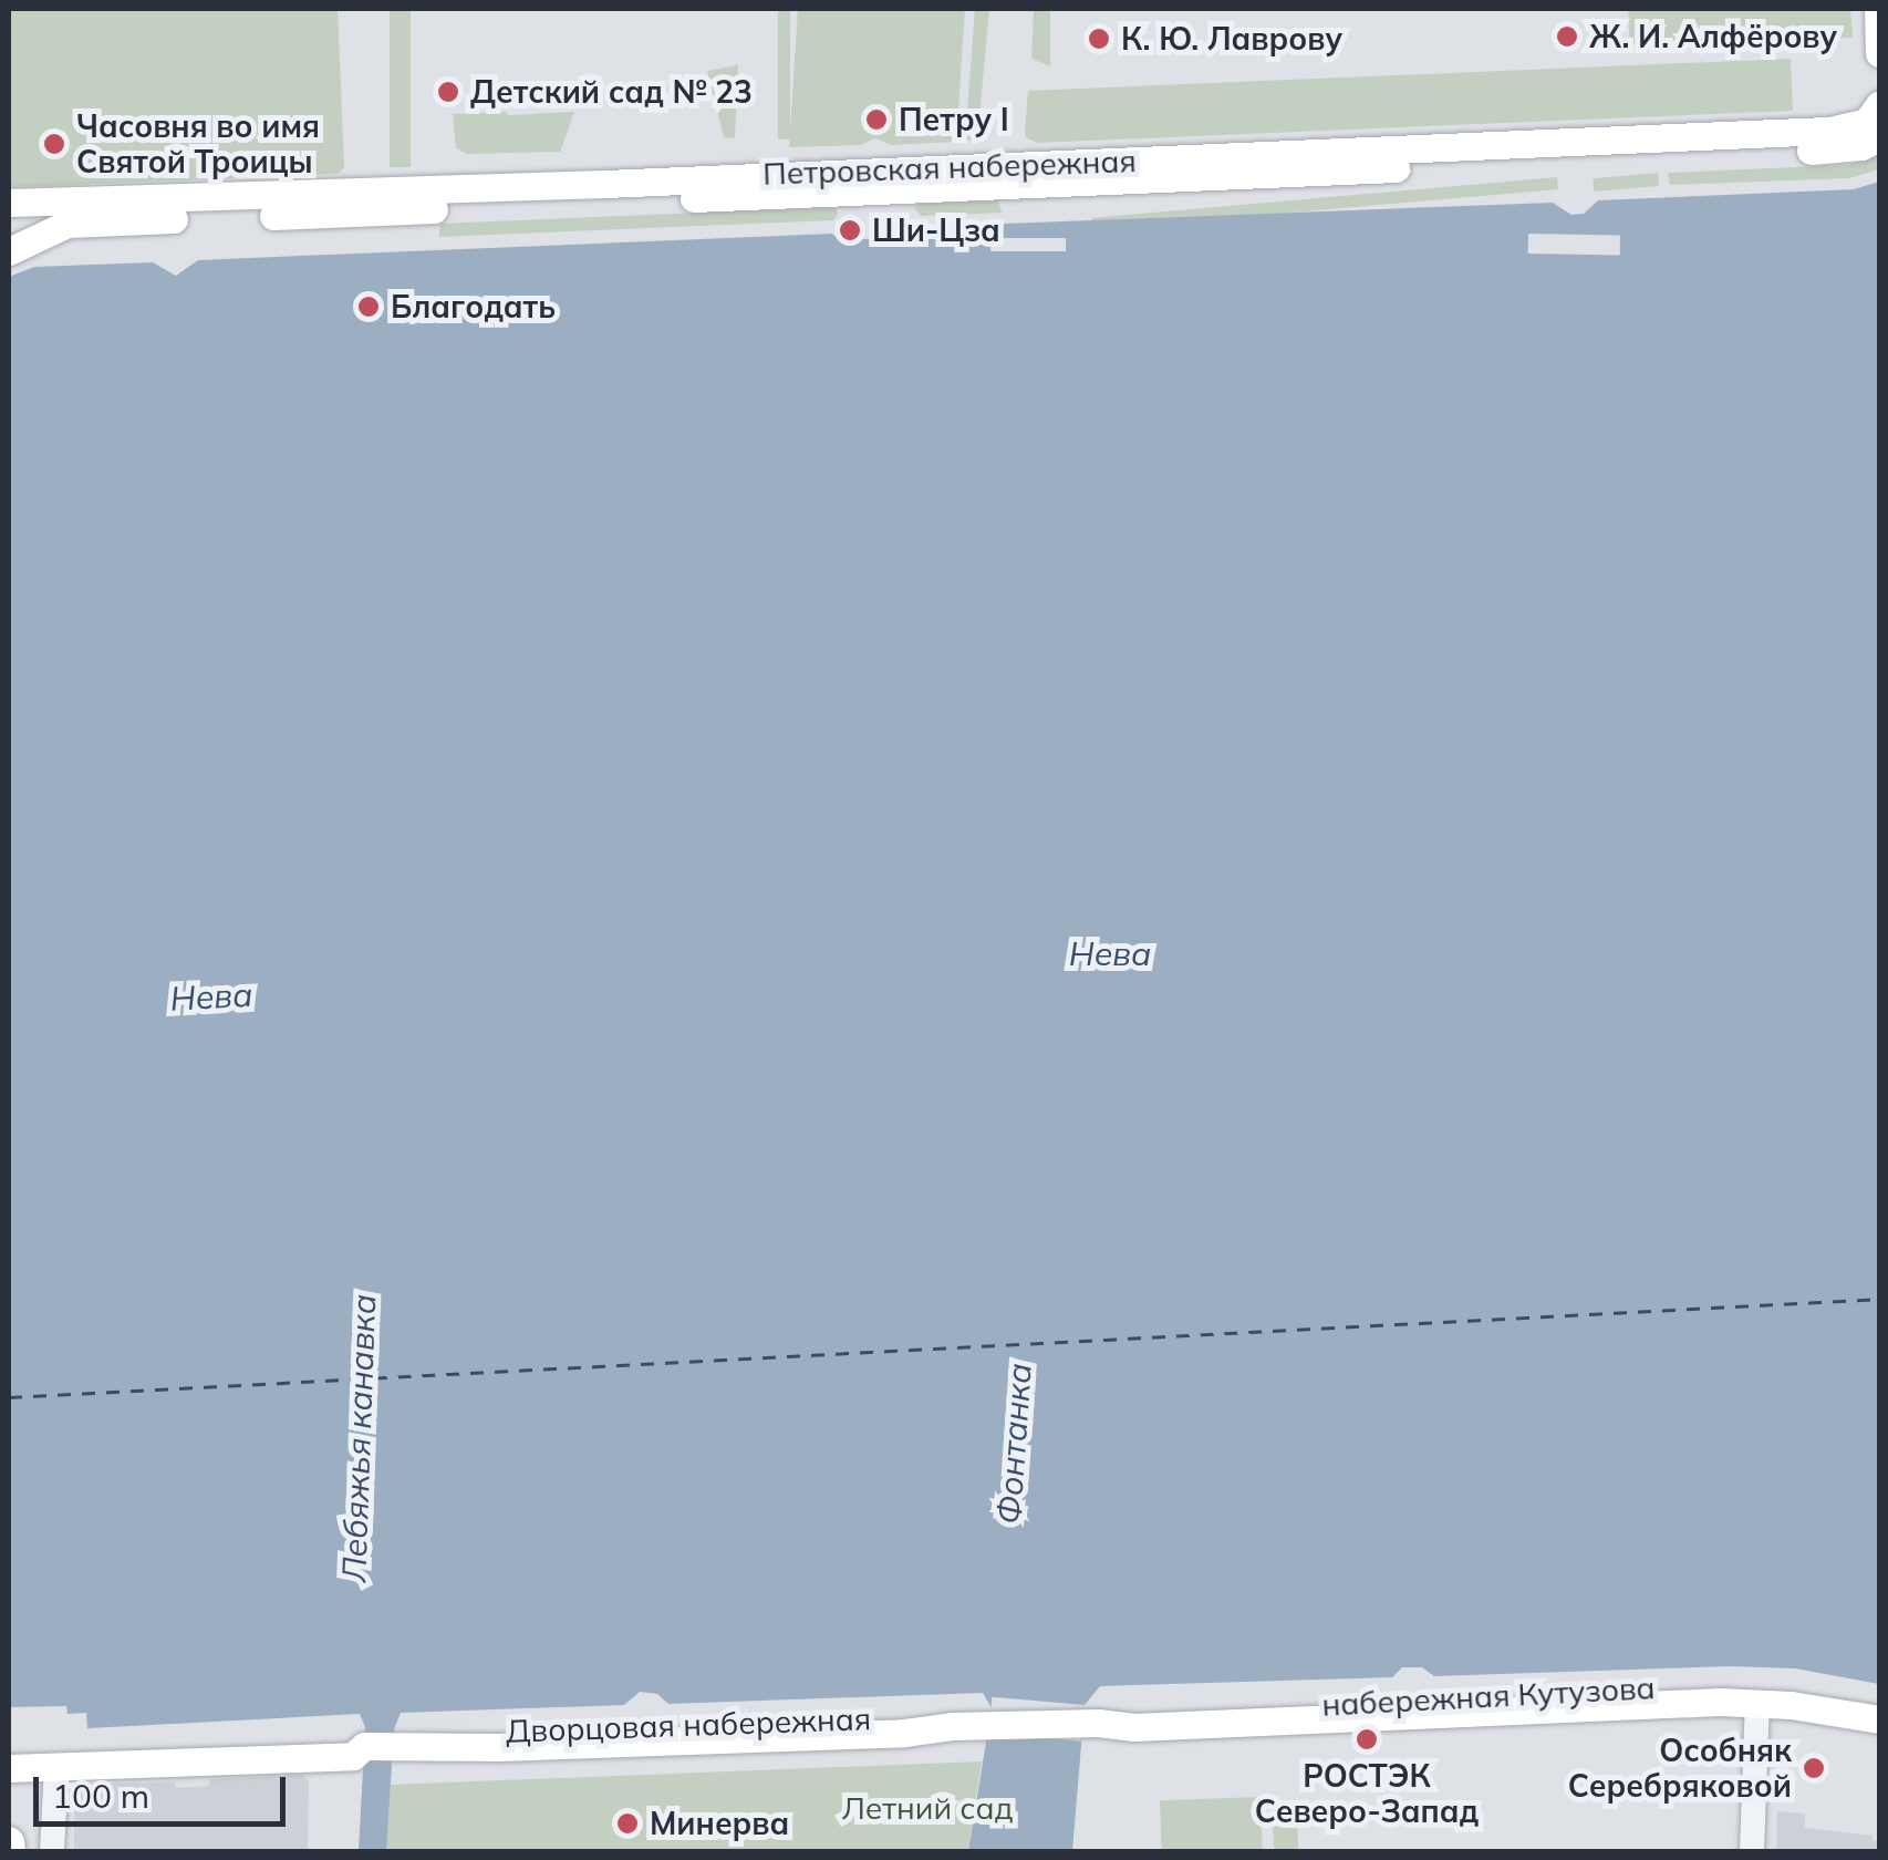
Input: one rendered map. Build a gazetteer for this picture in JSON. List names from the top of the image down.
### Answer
{
  "streets": {
    "main road": ["Петровская набережная", "набережная Кутузова", "Дворцовая набережная"]
  },
  "crossings": [
    ["набережная Кутузова", "Дворцовая набережная"]
  ],
  "water": ["Нева", "Лебяжья канавка", "Фонтанка"],
  "parks": ["Летний сад"],
  "places": [
    "Ж. И. Алфёрову",
    "К. Ю. Лаврову",
    "Детский сад № 23",
    "Петру I",
    "Часовня во имя Святой Троицы",
    "Ши-Цза",
    "Благодать",
    "РОСТЭК Северо-Запад",
    "Особняк Серебряковой",
    "Минерва"
  ],
  "scale_bar": "100 m"
}
